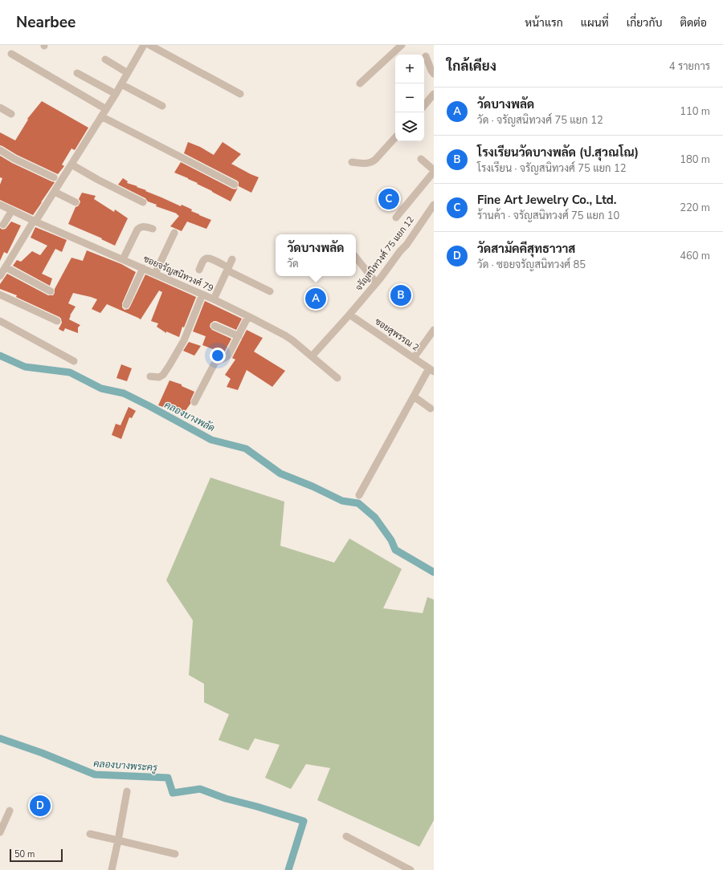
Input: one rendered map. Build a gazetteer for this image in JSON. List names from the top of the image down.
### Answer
{
  "streets": {
    "street": ["จรัญสนิทวงศ์ 75 แยก 12", "ซอยจรัญสนิทวงศ์ 79", "ซอยสุพรรณ 2"]
  },
  "crossings": [
    ["จรัญสนิทวงศ์ 75 แยก 12", "ซอยจรัญสนิทวงศ์ 79"],
    ["จรัญสนิทวงศ์ 75 แยก 12", "ซอยสุพรรณ 2"]
  ],
  "water": ["คลองบางพลัด", "คลองบางพระครู"],
  "scale_bar": "50 m",
  "page": {
    "header": "Nearbee",
    "nav": [
      "หน้าแรก",
      "แผนที่",
      "เกี่ยวกับ",
      "ติดต่อ"
    ],
    "heading": ["ใกล้เคียง", "4 รายการ"],
    "map_buttons": ["+", "−"],
    "list": [
      {
        "mark": "A",
        "name": "วัดบางพลัด",
        "note": "วัด · จรัญสนิทวงศ์ 75 แยก 12",
        "value": "110 m"
      },
      {
        "mark": "B",
        "name": "โรงเรียนวัดบางพลัด (ป.สุวณโณ)",
        "note": "โรงเรียน · จรัญสนิทวงศ์ 75 แยก 12",
        "value": "180 m"
      },
      {
        "mark": "C",
        "name": "Fine Art Jewelry Co., Ltd.",
        "note": "ร้านค้า · จรัญสนิทวงศ์ 75 แยก 10",
        "value": "220 m"
      },
      {
        "mark": "D",
        "name": "วัดสามัคคีสุทธาวาส",
        "note": "วัด · ซอยจรัญสนิทวงศ์ 85",
        "value": "460 m"
      }
    ],
    "pins": [
      "C",
      "B",
      "A",
      "D"
    ],
    "popup": ["วัดบางพลัด", "วัด"],
    "scale": "50 m"
  }
}
